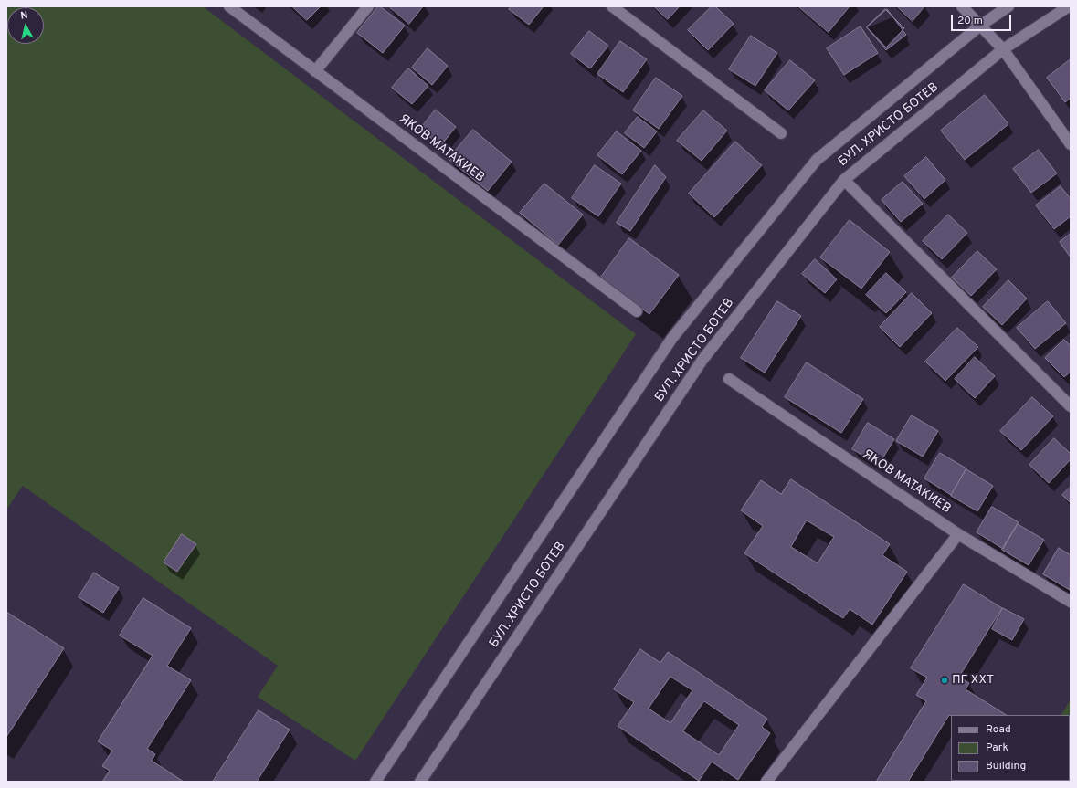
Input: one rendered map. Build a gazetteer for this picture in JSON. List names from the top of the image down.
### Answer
{
  "streets": {
    "street": ["БУЛ. ХРИСТО БОТЕВ", "ЯКОВ МАТАКИЕВ"]
  },
  "places": ["ПГ ХХТ"],
  "legend": ["Road", "Park", "Building"],
  "scale_bar": "20 m",
  "north": "top"
}
